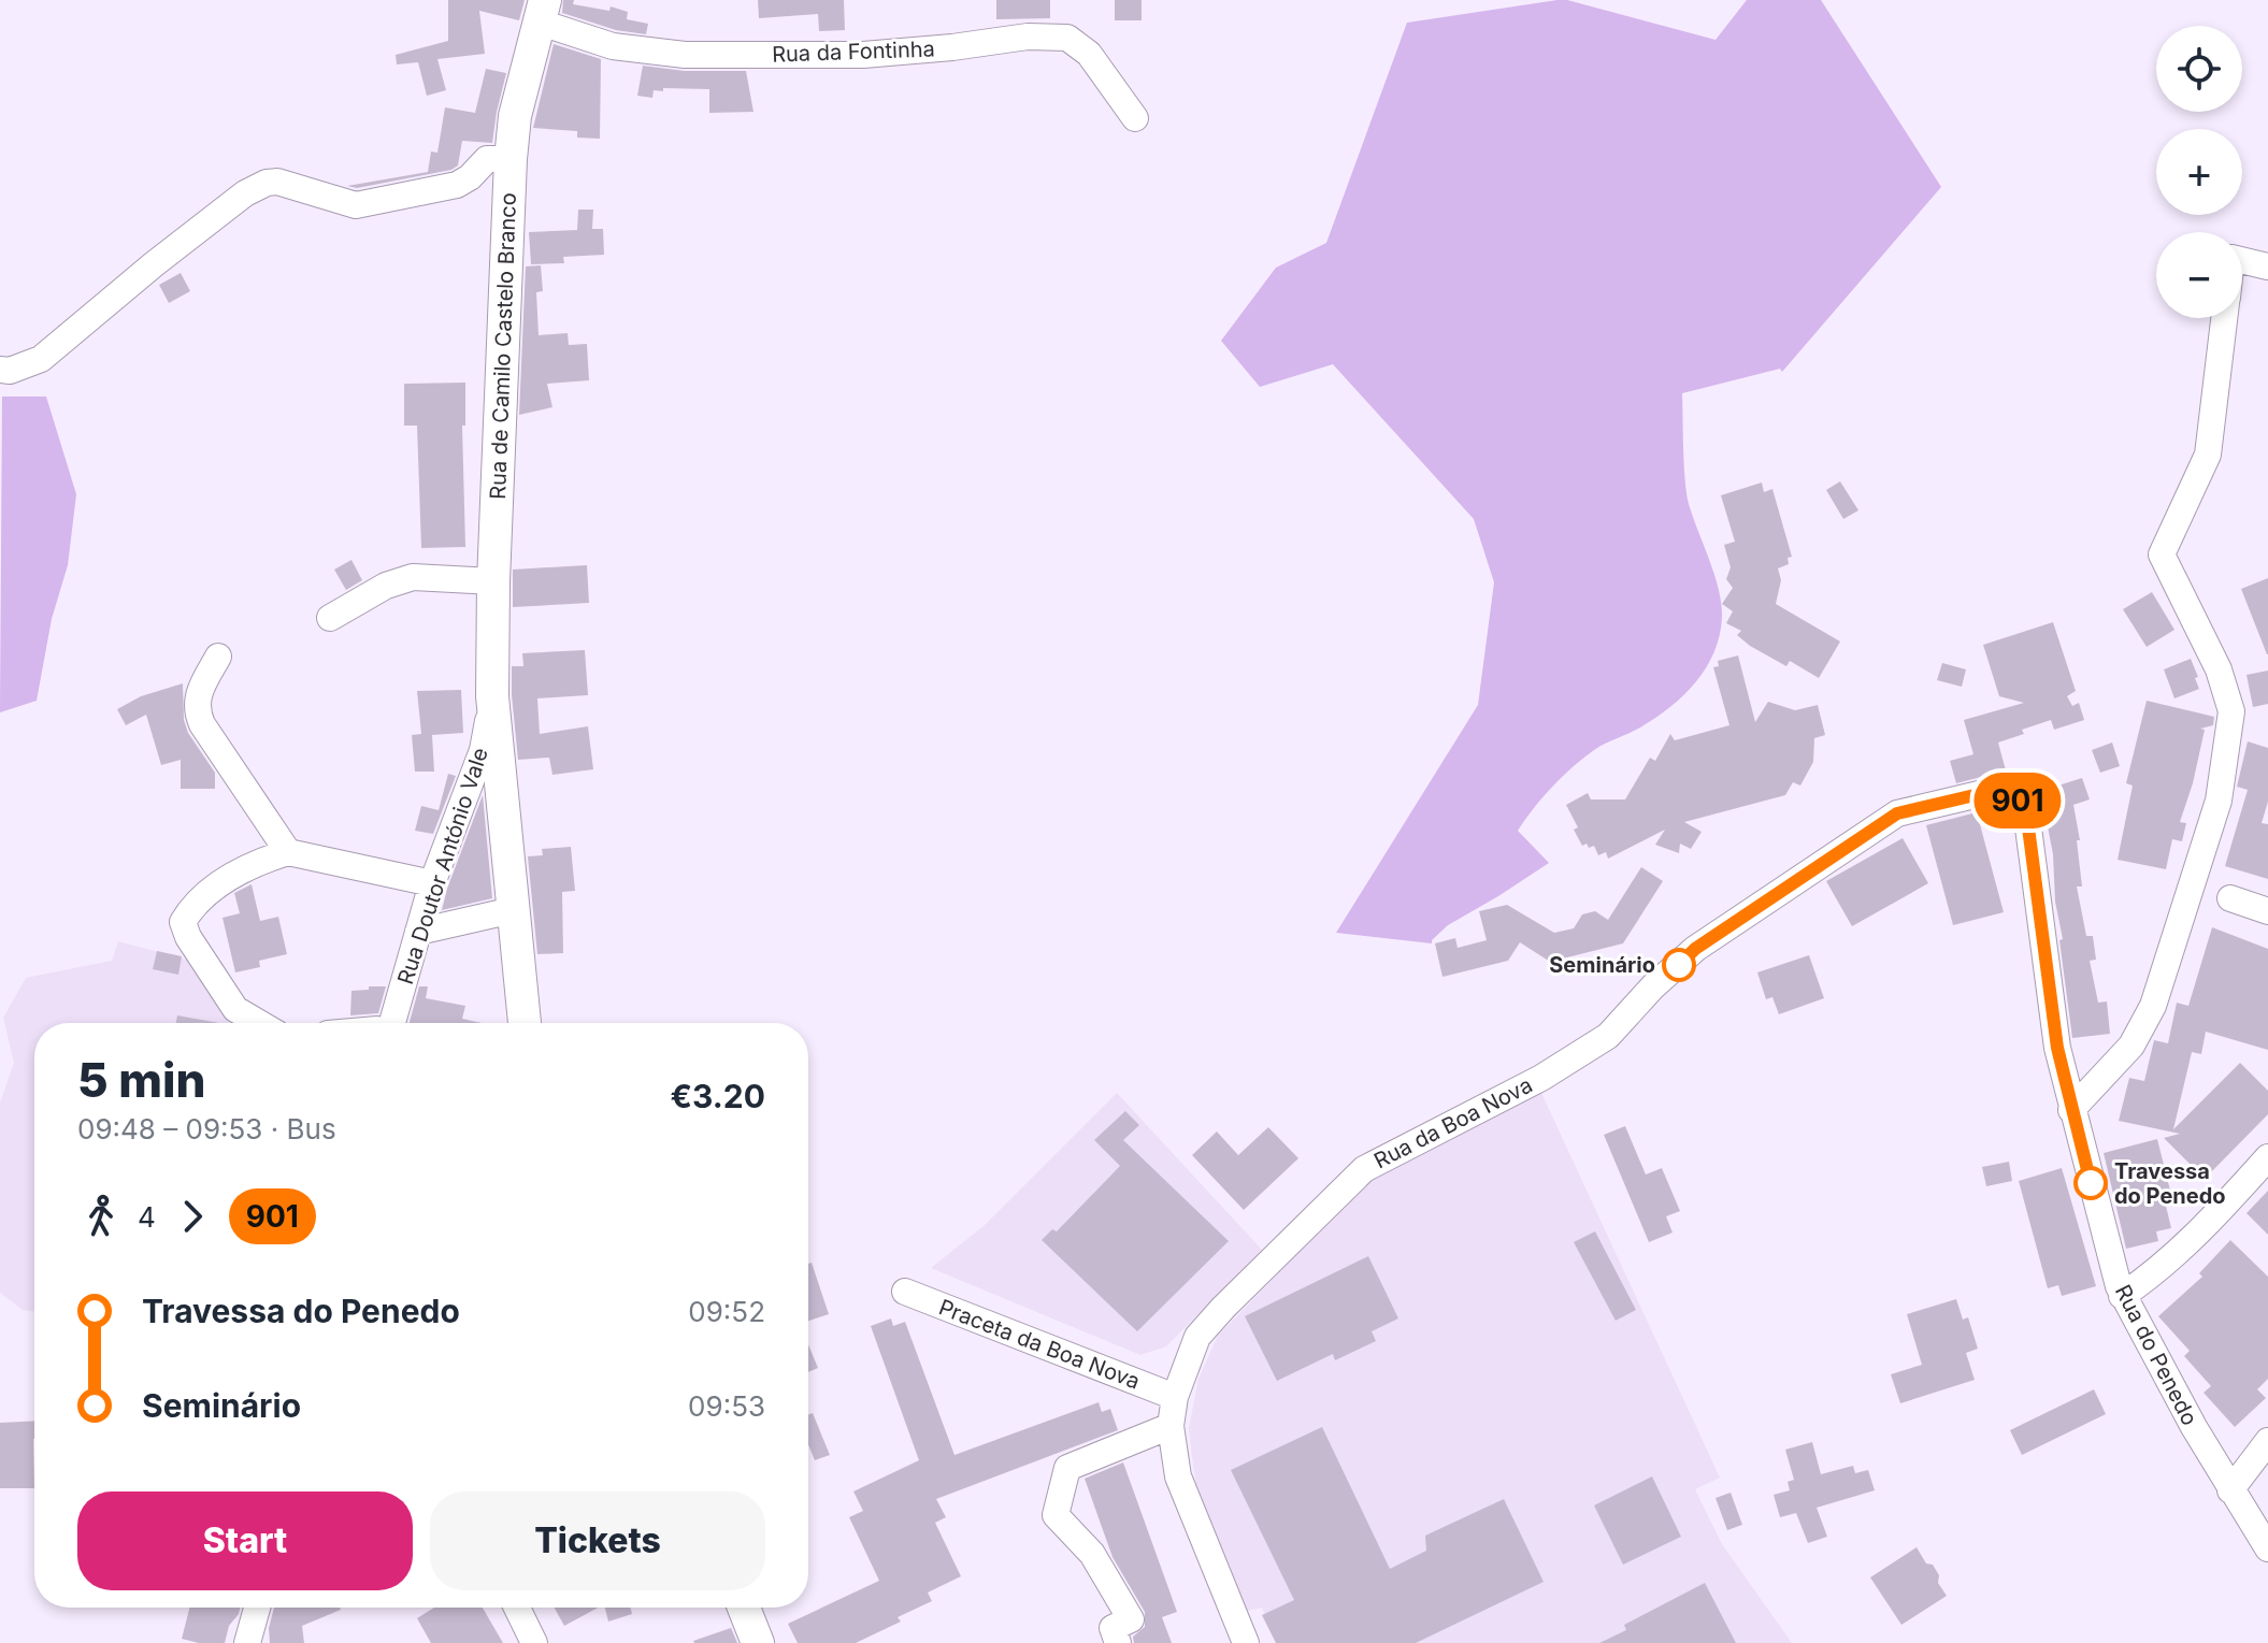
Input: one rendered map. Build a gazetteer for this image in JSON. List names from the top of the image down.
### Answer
{
  "streets": {
    "main road": ["Rua de Camilo Castelo Branco"],
    "street": [
      "Rua da Fontinha",
      "Rua Doutor António Vale",
      "Rua da Boa Nova",
      "Praceta da Boa Nova",
      "Rua do Penedo"
    ]
  },
  "crossings": [
    ["Rua da Fontinha", "Rua de Camilo Castelo Branco"],
    ["Rua de Camilo Castelo Branco", "Rua Doutor António Vale"],
    ["Rua da Boa Nova", "Praceta da Boa Nova"],
    ["Rua da Boa Nova", "Rua do Penedo"]
  ],
  "places": ["Seminário", "Travessa do Penedo"],
  "lines": ["bus line 901"],
  "page": {
    "on_map": "901",
    "map_buttons": ["+", "−"],
    "heading": ["5 min", "09:48 – 09:53 · Bus", "€3.20"],
    "legs": ["4", "901"],
    "list": [
      {
        "name": "Travessa do Penedo",
        "value": "09:52"
      },
      {
        "name": "Seminário",
        "value": "09:53"
      }
    ],
    "buttons": ["Start", "Tickets"]
  }
}
